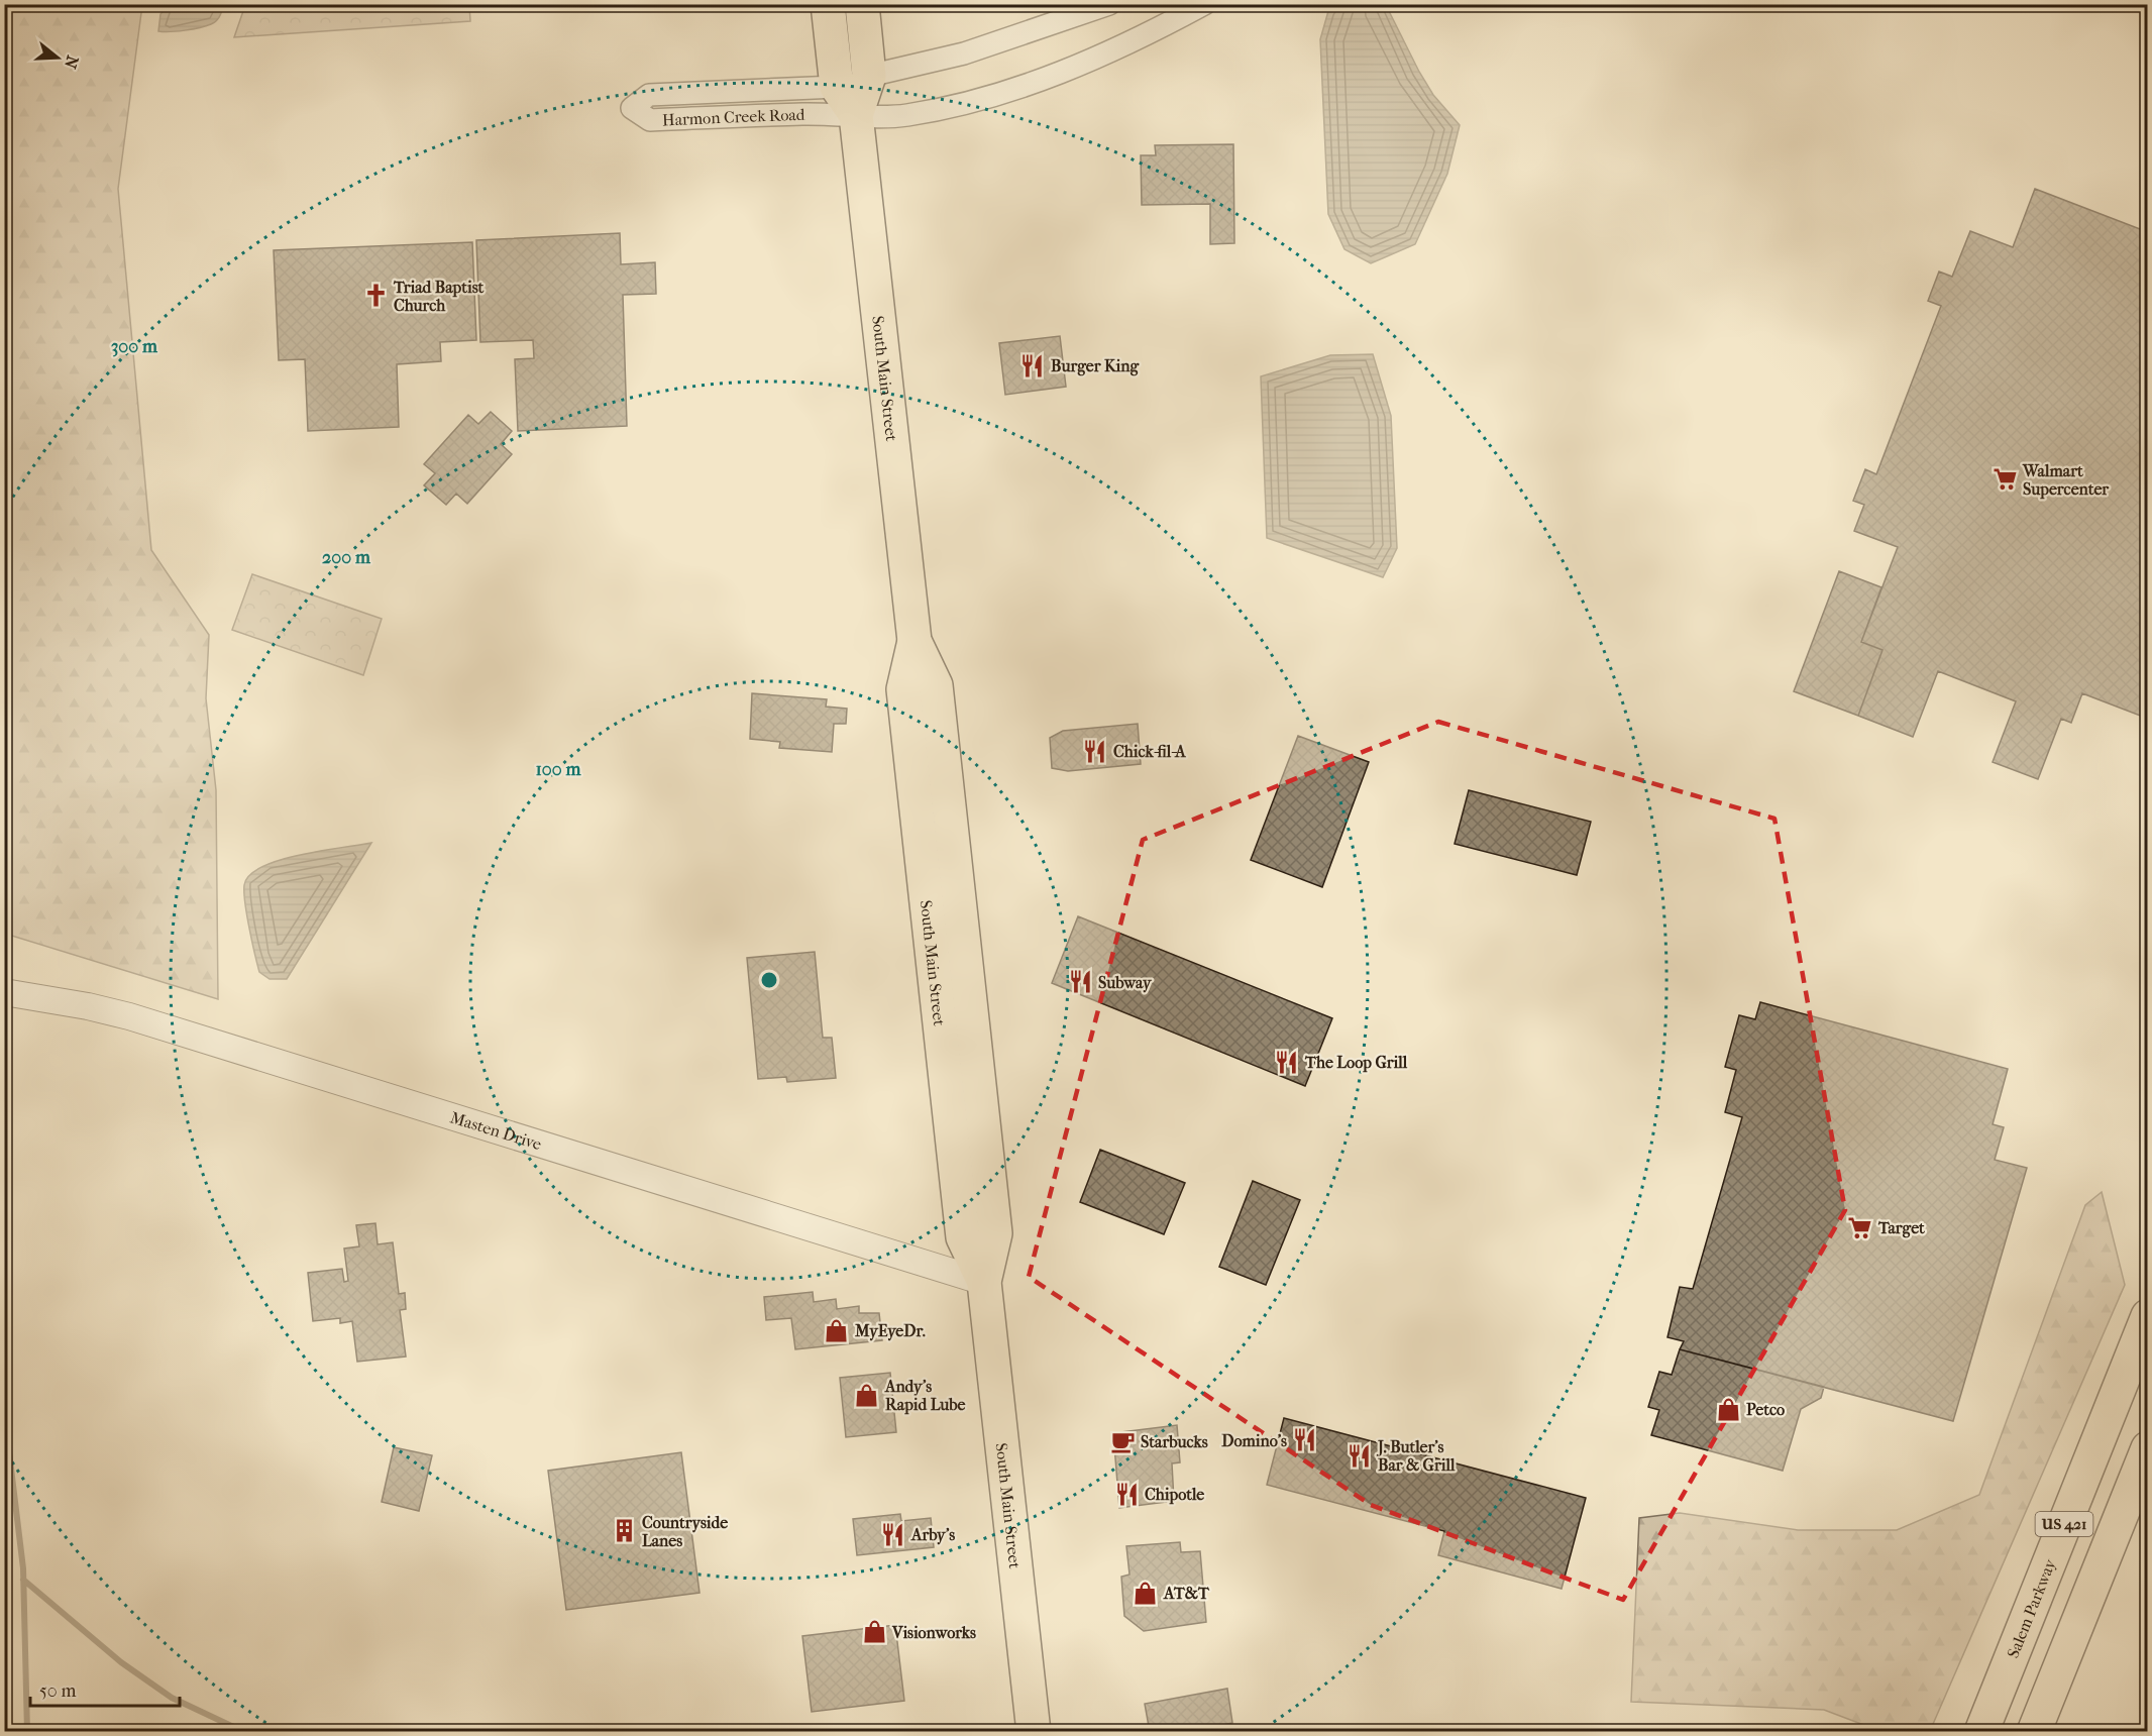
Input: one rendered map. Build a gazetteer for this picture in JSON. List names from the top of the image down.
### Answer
{
  "streets": {
    "main road": ["South Main Street", "US 421", "Salem Parkway"],
    "street": ["Harmon Creek Road", "Masten Drive"]
  },
  "crossings": [
    ["Harmon Creek Road", "South Main Street"],
    ["South Main Street", "Masten Drive"]
  ],
  "places": {
    "church": ["Triad Baptist Church"],
    "restaurant": [
      "Burger King",
      "Chick-fil-A",
      "Subway",
      "The Loop Grill",
      "Domino's",
      "J. Butler's Bar & Grill",
      "Chipotle",
      "Arby's"
    ],
    "supermarket": ["Walmart Supercenter", "Target"],
    "shop": [
      "MyEyeDr.",
      "Andy's Rapid Lube",
      "Petco",
      "AT&T",
      "Visionworks"
    ],
    "cafe": ["Starbucks"],
    "building": ["Countryside Lanes"]
  },
  "scale_bar": "50 m",
  "north": "right",
  "rings": ["300 m", "200 m", "100 m"]
}
